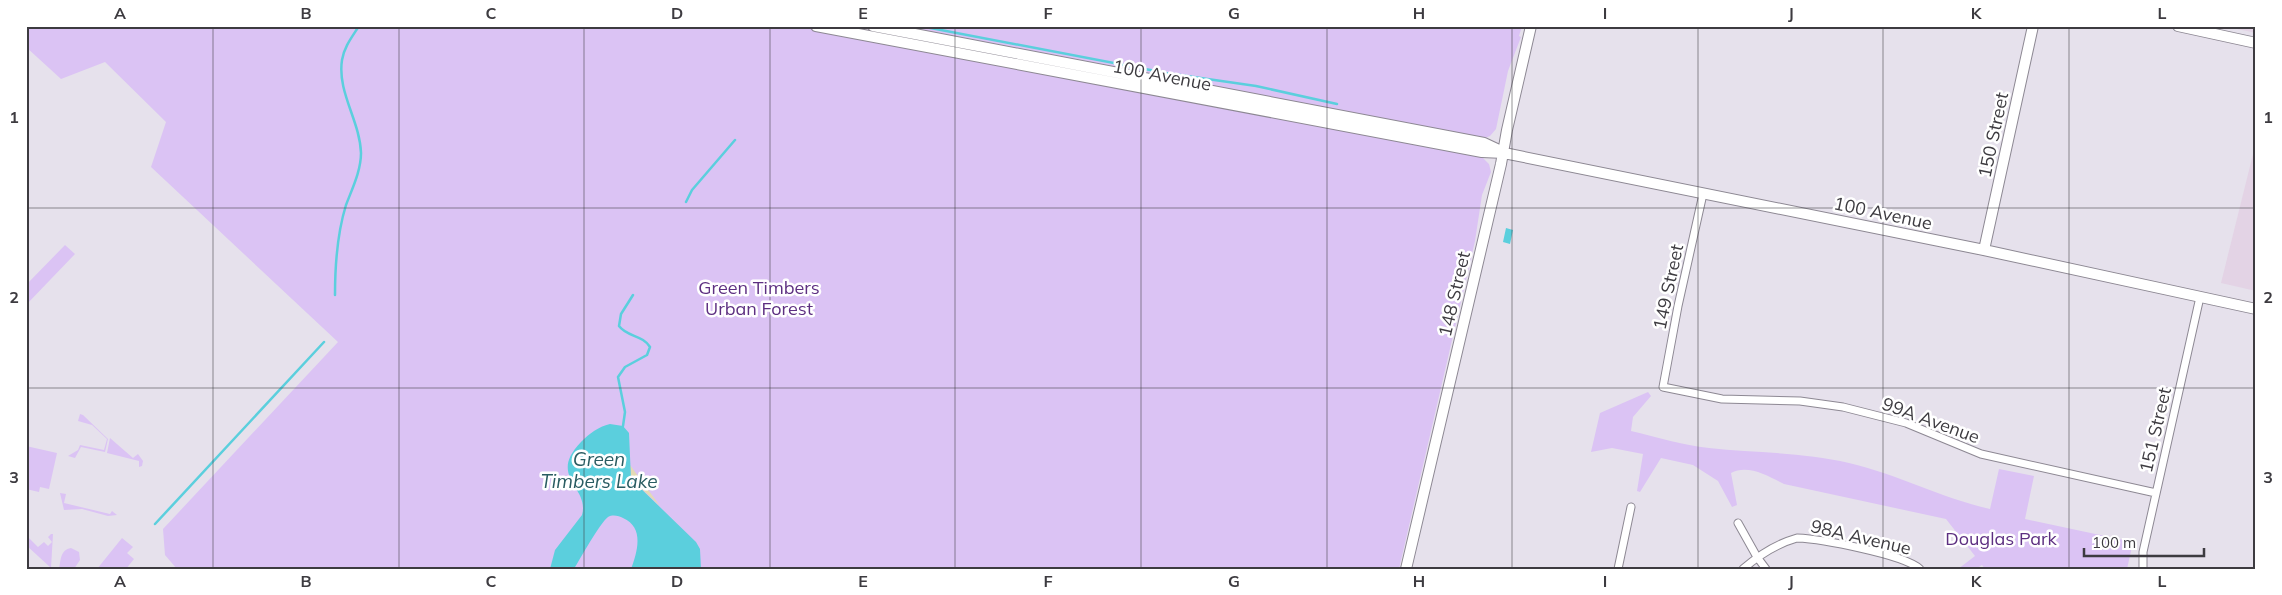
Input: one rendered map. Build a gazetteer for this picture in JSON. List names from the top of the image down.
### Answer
{
  "streets": {
    "main road": ["100 Avenue", "150 Street", "148 Street"],
    "street": [
      "149 Street",
      "99A Avenue",
      "151 Street",
      "98A Avenue"
    ]
  },
  "crossings": [
    ["100 Avenue", "150 Street"],
    ["100 Avenue", "149 Street"],
    ["100 Avenue", "148 Street"],
    ["100 Avenue", "151 Street"],
    ["149 Street", "99A Avenue"],
    ["99A Avenue", "151 Street"]
  ],
  "water": ["Green Timbers Lake"],
  "parks": ["Green Timbers Urban Forest", "Douglas Park"],
  "scale_bar": "100 m",
  "grid": {
    "columns": [
      "A",
      "B",
      "C",
      "D",
      "E",
      "F",
      "G",
      "H",
      "I",
      "J",
      "K",
      "L"
    ],
    "rows": ["1", "2", "3"]
  }
}
